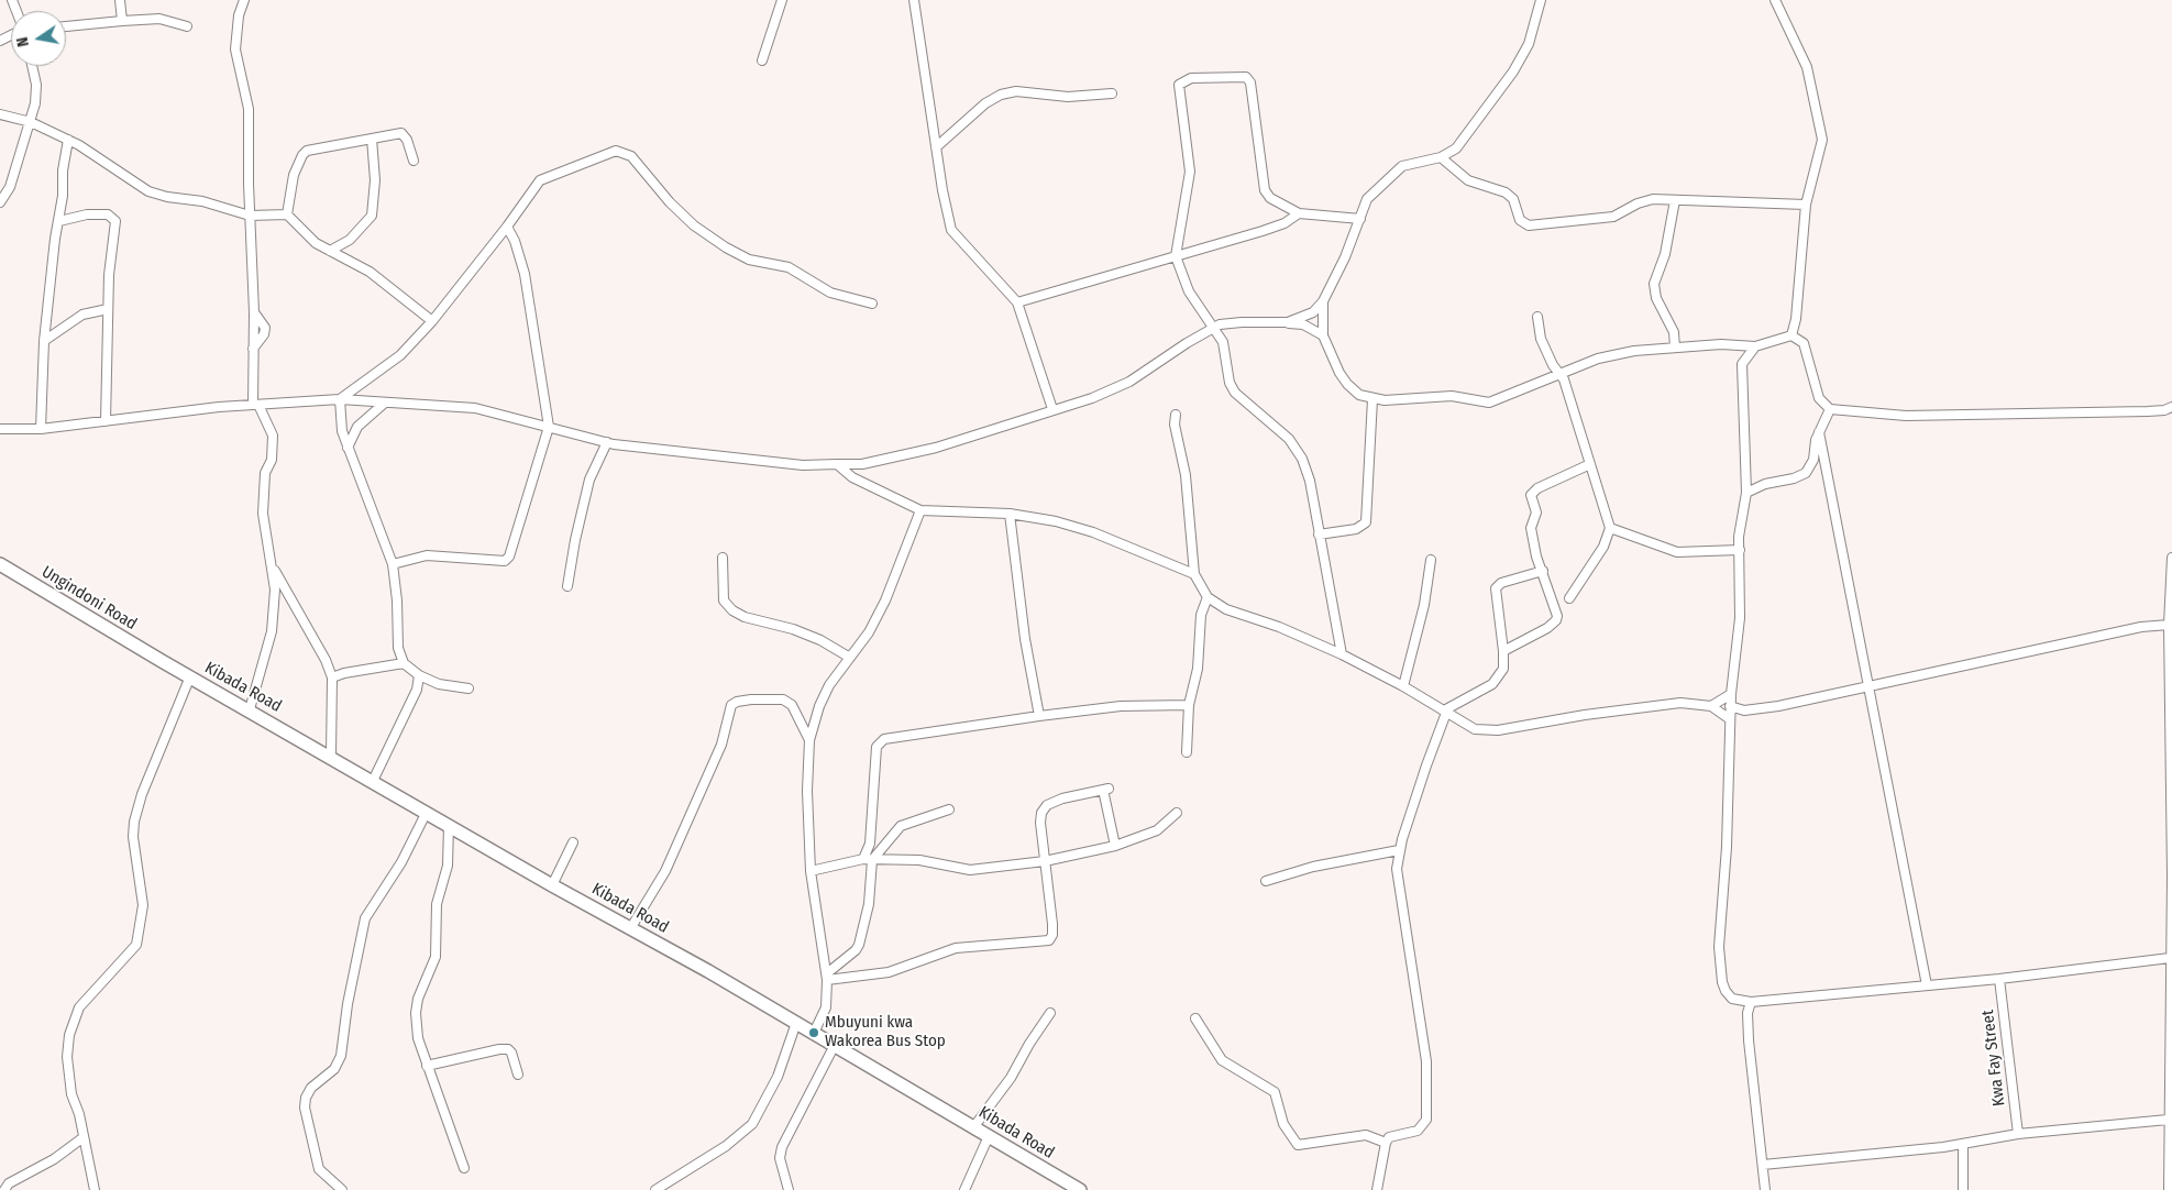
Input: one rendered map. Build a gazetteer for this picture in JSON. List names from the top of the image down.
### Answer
{
  "streets": {
    "main road": ["Ungindoni Road", "Kibada Road"],
    "street": ["Kwa Fay Street"]
  },
  "crossings": [
    ["Ungindoni Road", "Kibada Road"]
  ],
  "places": ["Mbuyuni kwa Wakorea Bus Stop"],
  "north": "left"
}
